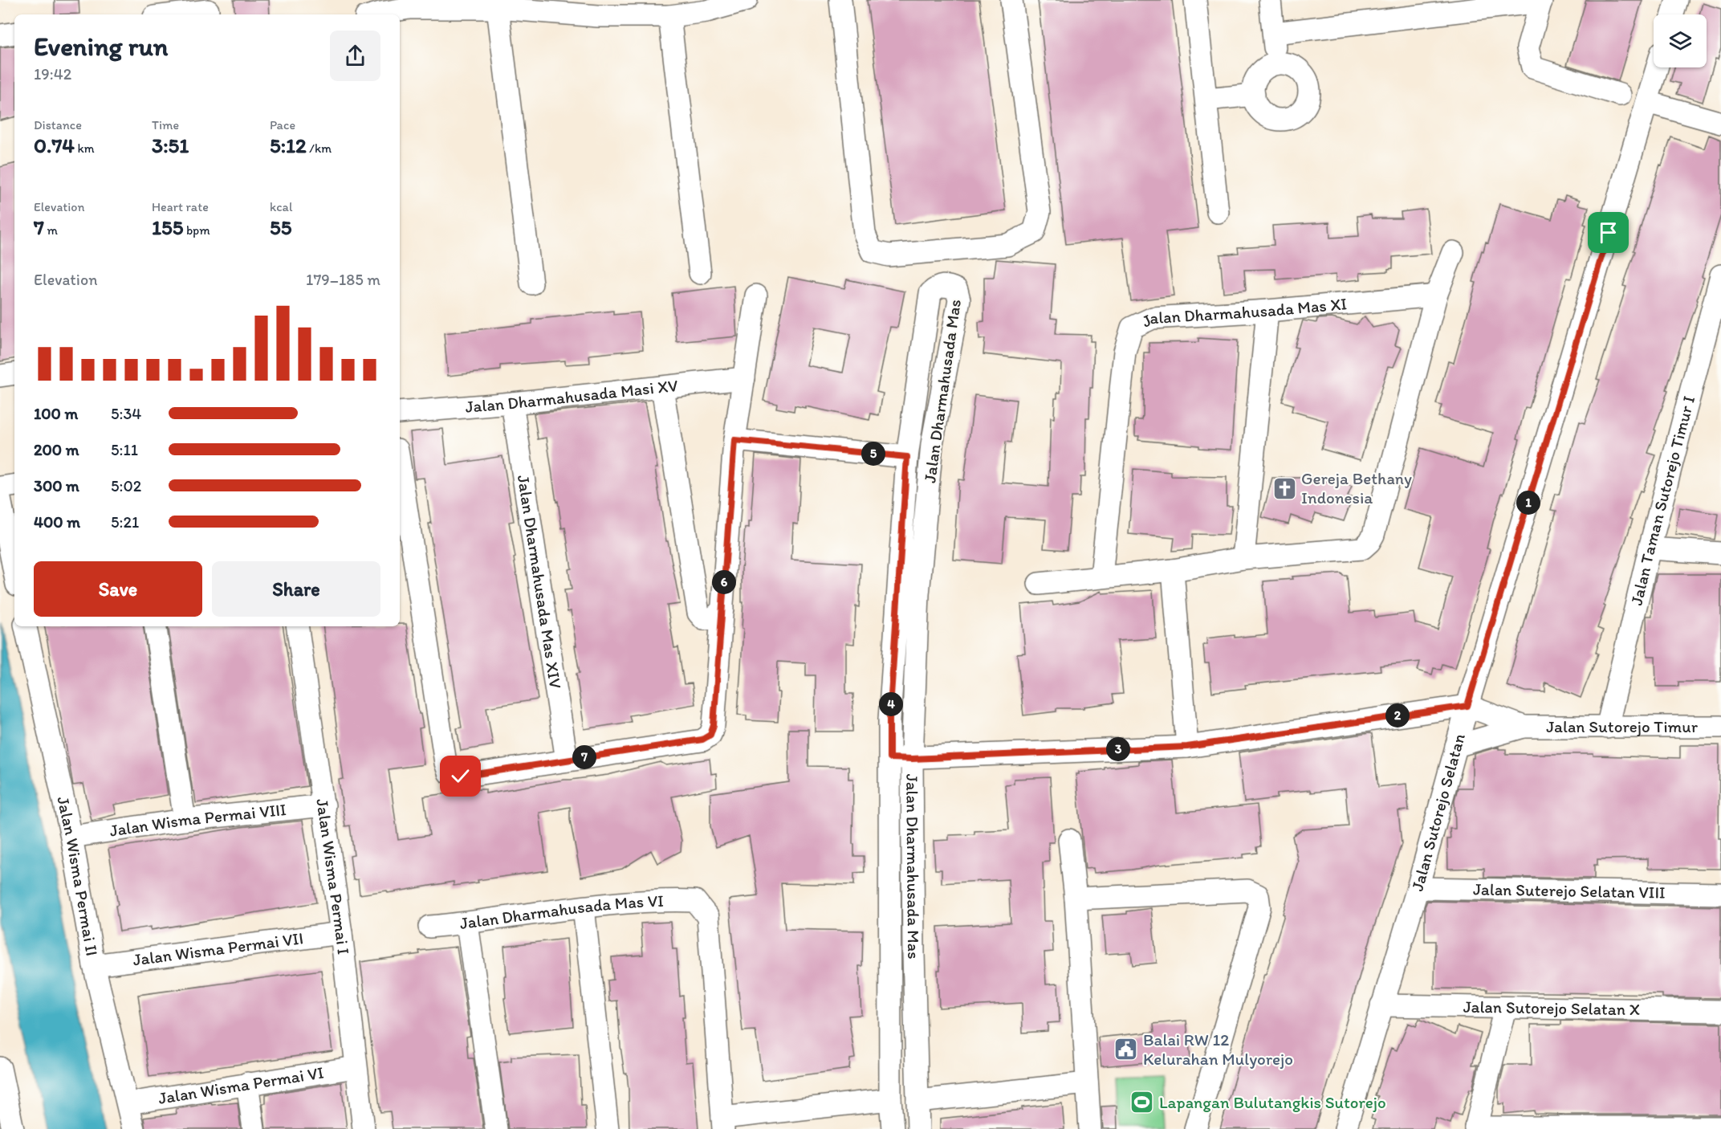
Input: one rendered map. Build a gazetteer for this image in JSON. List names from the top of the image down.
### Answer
{
  "streets": {
    "street": [
      "Jalan Dharmahusada Mas XI",
      "Jalan Dharmahusada Mas",
      "Jalan Dharmahusada Masi XV",
      "Jalan Taman Sutorejo Timur I",
      "Jalan Dharmahusada Mas XIV",
      "Jalan Sutorejo Timur",
      "Jalan Sutorejo Selatan",
      "Jalan Wisma Permai VIII",
      "Jalan Wisma Permai I",
      "Jalan Wisma Permai II",
      "Jalan Suterejo Selatan VIII",
      "Jalan Dharmahusada Mas VI",
      "Jalan Wisma Permai VII",
      "Jalan Sutorejo Selatan X",
      "Jalan Wisma Permai VI"
    ]
  },
  "crossings": [
    ["Jalan Dharmahusada Masi XV", "Jalan Dharmahusada Mas XIV"],
    ["Jalan Taman Sutorejo Timur I", "Jalan Sutorejo Timur"],
    ["Jalan Sutorejo Timur", "Jalan Sutorejo Selatan"],
    ["Jalan Sutorejo Selatan", "Jalan Suterejo Selatan VIII"],
    ["Jalan Sutorejo Selatan", "Jalan Sutorejo Selatan X"],
    ["Jalan Wisma Permai VIII", "Jalan Wisma Permai I"],
    ["Jalan Wisma Permai VIII", "Jalan Wisma Permai II"],
    ["Jalan Wisma Permai I", "Jalan Wisma Permai VII"],
    ["Jalan Wisma Permai I", "Jalan Wisma Permai VI"],
    ["Jalan Wisma Permai II", "Jalan Wisma Permai VII"],
    ["Jalan Wisma Permai II", "Jalan Wisma Permai VI"]
  ],
  "places": {
    "church": ["Gereja Bethany Indonesia"],
    "public building": ["Balai RW 12 Kelurahan Mulyorejo"],
    "sports": ["Lapangan Bulutangkis Sutorejo"]
  },
  "page": {
    "heading": ["Evening run", "19:42"],
    "stats": [
      ["Distance", "0.74 km"],
      ["Time", "3:51"],
      ["Pace", "5:12 /km"],
      ["Elevation", "7 m"],
      ["Heart rate", "155 bpm"],
      ["kcal", "55"]
    ],
    "chart": ["Elevation", "179–185 m"],
    "list": [
      {
        "name": "100 m",
        "note": "5:34"
      },
      {
        "name": "200 m",
        "note": "5:11"
      },
      {
        "name": "300 m",
        "note": "5:02"
      },
      {
        "name": "400 m",
        "note": "5:21"
      }
    ],
    "pins": [
      "5",
      "1",
      "6",
      "4",
      "2",
      "3",
      "7"
    ],
    "buttons": ["Save", "Share"]
  }
}
